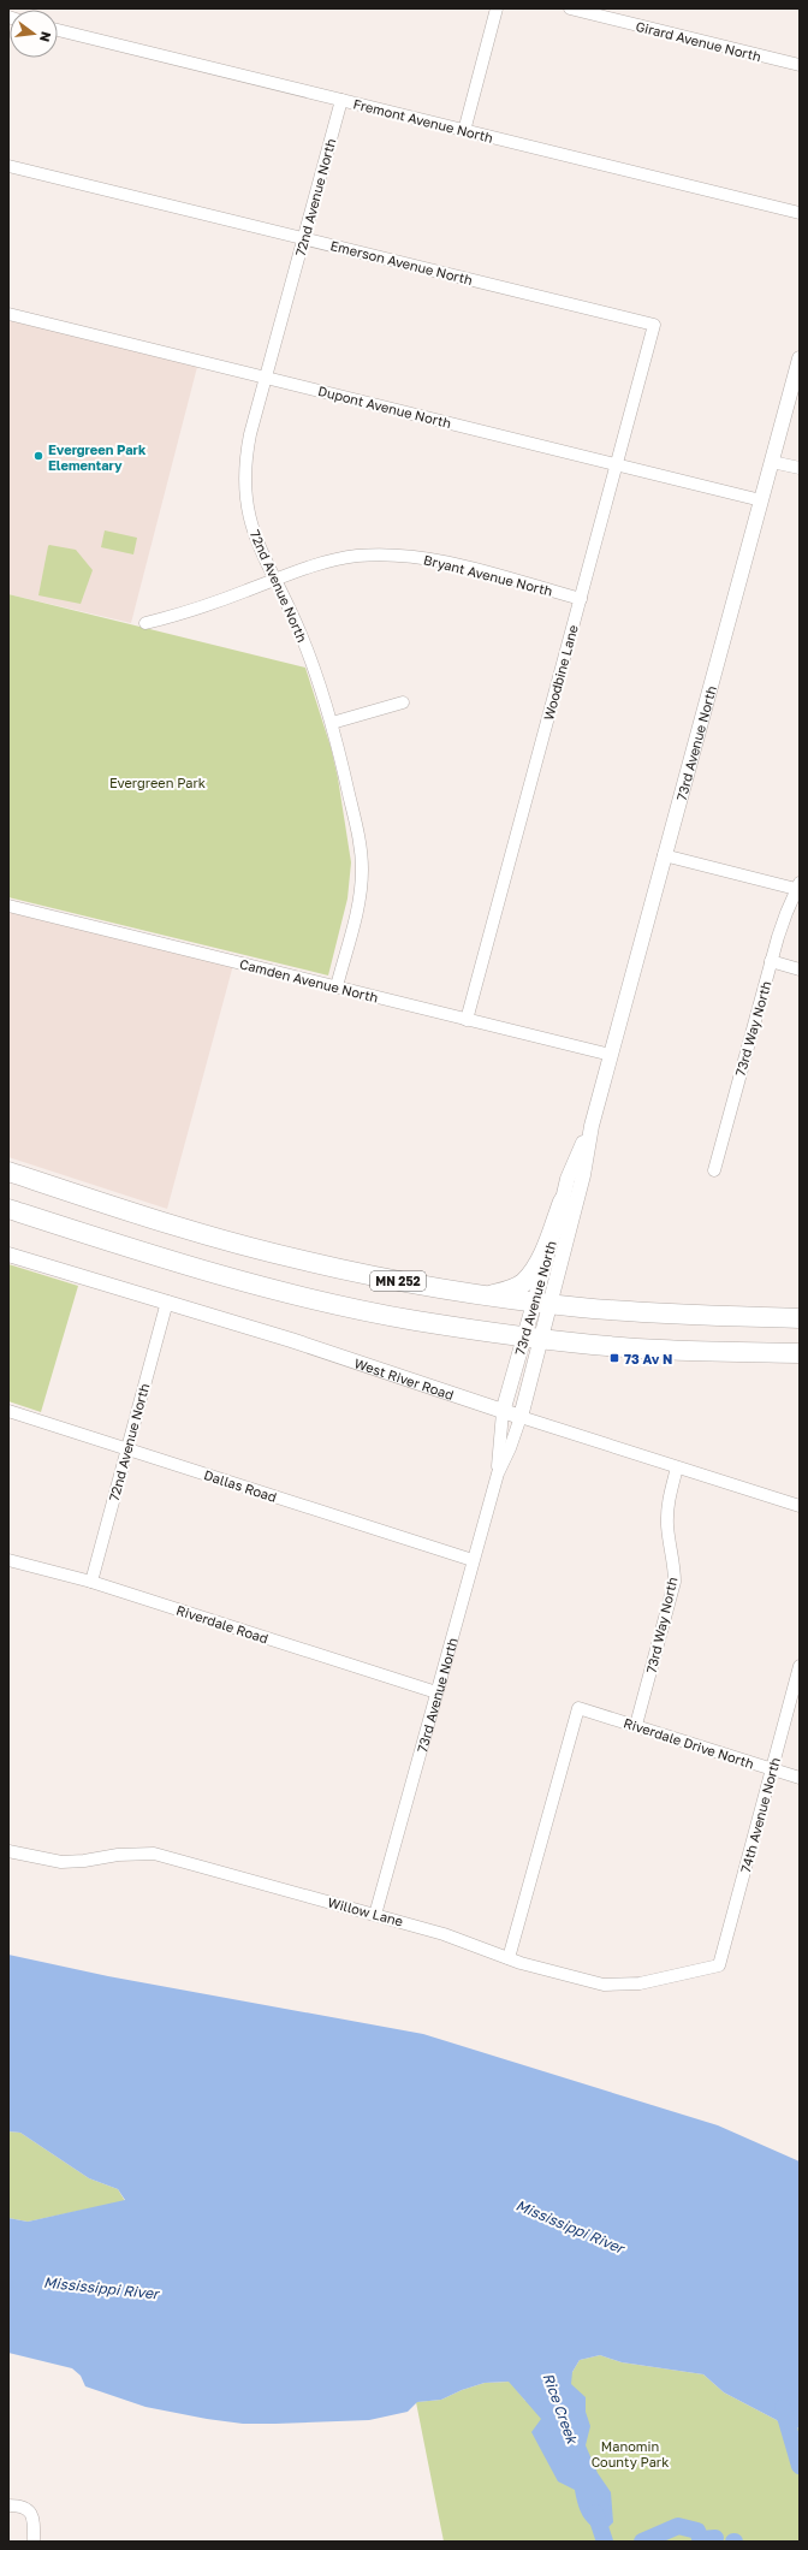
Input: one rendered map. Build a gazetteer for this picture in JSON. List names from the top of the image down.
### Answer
{
  "streets": {
    "highway": ["MN 252"],
    "street": [
      "Girard Avenue North",
      "Fremont Avenue North",
      "72nd Avenue North",
      "Emerson Avenue North",
      "Dupont Avenue North",
      "Bryant Avenue North",
      "Woodbine Lane",
      "73rd Avenue North",
      "Camden Avenue North",
      "73rd Way North",
      "West River Road",
      "Dallas Road",
      "Riverdale Road",
      "Riverdale Drive North",
      "74th Avenue North",
      "Willow Lane"
    ]
  },
  "crossings": [
    ["Fremont Avenue North", "72nd Avenue North"],
    ["72nd Avenue North", "Emerson Avenue North"],
    ["72nd Avenue North", "Dupont Avenue North"],
    ["72nd Avenue North", "Bryant Avenue North"],
    ["72nd Avenue North", "Camden Avenue North"],
    ["72nd Avenue North", "West River Road"],
    ["72nd Avenue North", "Dallas Road"],
    ["72nd Avenue North", "Riverdale Road"],
    ["Emerson Avenue North", "Woodbine Lane"],
    ["Dupont Avenue North", "Woodbine Lane"],
    ["Dupont Avenue North", "73rd Avenue North"],
    ["Bryant Avenue North", "Woodbine Lane"],
    ["Woodbine Lane", "Camden Avenue North"],
    ["73rd Avenue North", "Camden Avenue North"],
    ["73rd Avenue North", "MN 252"],
    ["73rd Avenue North", "West River Road"],
    ["73rd Avenue North", "Dallas Road"],
    ["73rd Avenue North", "Riverdale Road"],
    ["73rd Avenue North", "Willow Lane"],
    ["73rd Way North", "West River Road"],
    ["73rd Way North", "Riverdale Drive North"],
    ["Riverdale Drive North", "74th Avenue North"],
    ["Riverdale Drive North", "Willow Lane"],
    ["74th Avenue North", "Willow Lane"]
  ],
  "water": ["Mississippi River", "Rice Creek"],
  "parks": ["Evergreen Park", "Manomin County Park"],
  "places": {
    "other": ["Evergreen Park Elementary"],
    "transit": ["73 Av N"]
  },
  "north": "right"
}
